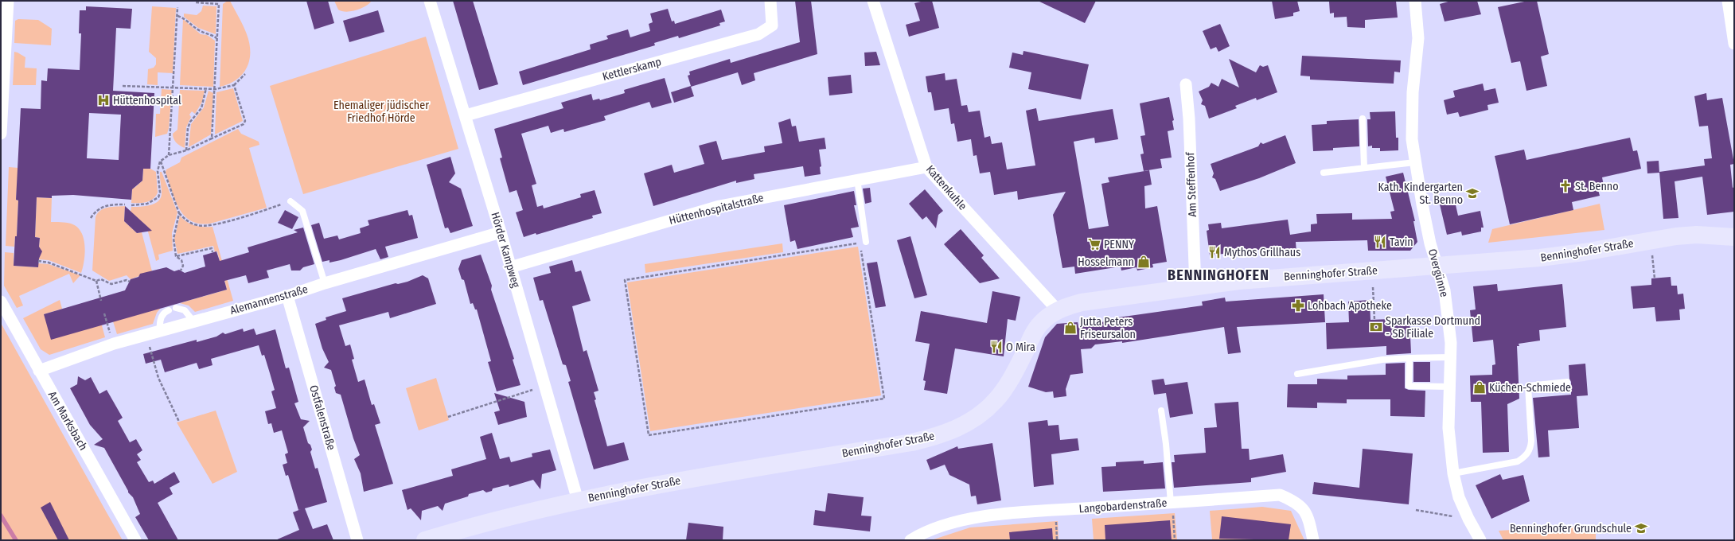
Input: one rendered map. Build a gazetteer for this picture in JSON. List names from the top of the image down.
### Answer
{
  "streets": {
    "main road": ["Benninghofer Straße"],
    "street": [
      "Kettlerskamp",
      "Am Steffenhof",
      "Kattenkuhle",
      "Hüttenhospitalstraße",
      "Hörder Kampweg",
      "Overgünne",
      "Alemannenstraße",
      "Ostfalenstraße",
      "Am Marksbach",
      "Langobardenstraße"
    ]
  },
  "crossings": [
    ["Kettlerskamp", "Hörder Kampweg"],
    ["Am Steffenhof", "Benninghofer Straße"],
    ["Kattenkuhle", "Hüttenhospitalstraße"],
    ["Kattenkuhle", "Benninghofer Straße"],
    ["Hüttenhospitalstraße", "Hörder Kampweg"],
    ["Hörder Kampweg", "Benninghofer Straße"],
    ["Hörder Kampweg", "Alemannenstraße"],
    ["Benninghofer Straße", "Overgünne"],
    ["Alemannenstraße", "Ostfalenstraße"],
    ["Alemannenstraße", "Am Marksbach"]
  ],
  "districts": ["BENNINGHOFEN"],
  "parks": ["Ehemaliger jüdischer Friedhof Hörde"],
  "places": {
    "hospital": ["Hüttenhospital"],
    "church": ["St. Benno"],
    "school or university": ["Kath. Kindergarten St. Benno", "Benninghofer Grundschule"],
    "restaurant": ["Tavin", "Mythos Grillhaus", "O Mira"],
    "supermarket": ["PENNY"],
    "shop": ["Hosselmann", "Jutta Peters Friseursalon", "Küchen-Schmiede"],
    "pharmacy": ["Lohbach Apotheke"],
    "bank": ["Sparkasse Dortmund - SB Filiale"]
  }
}
